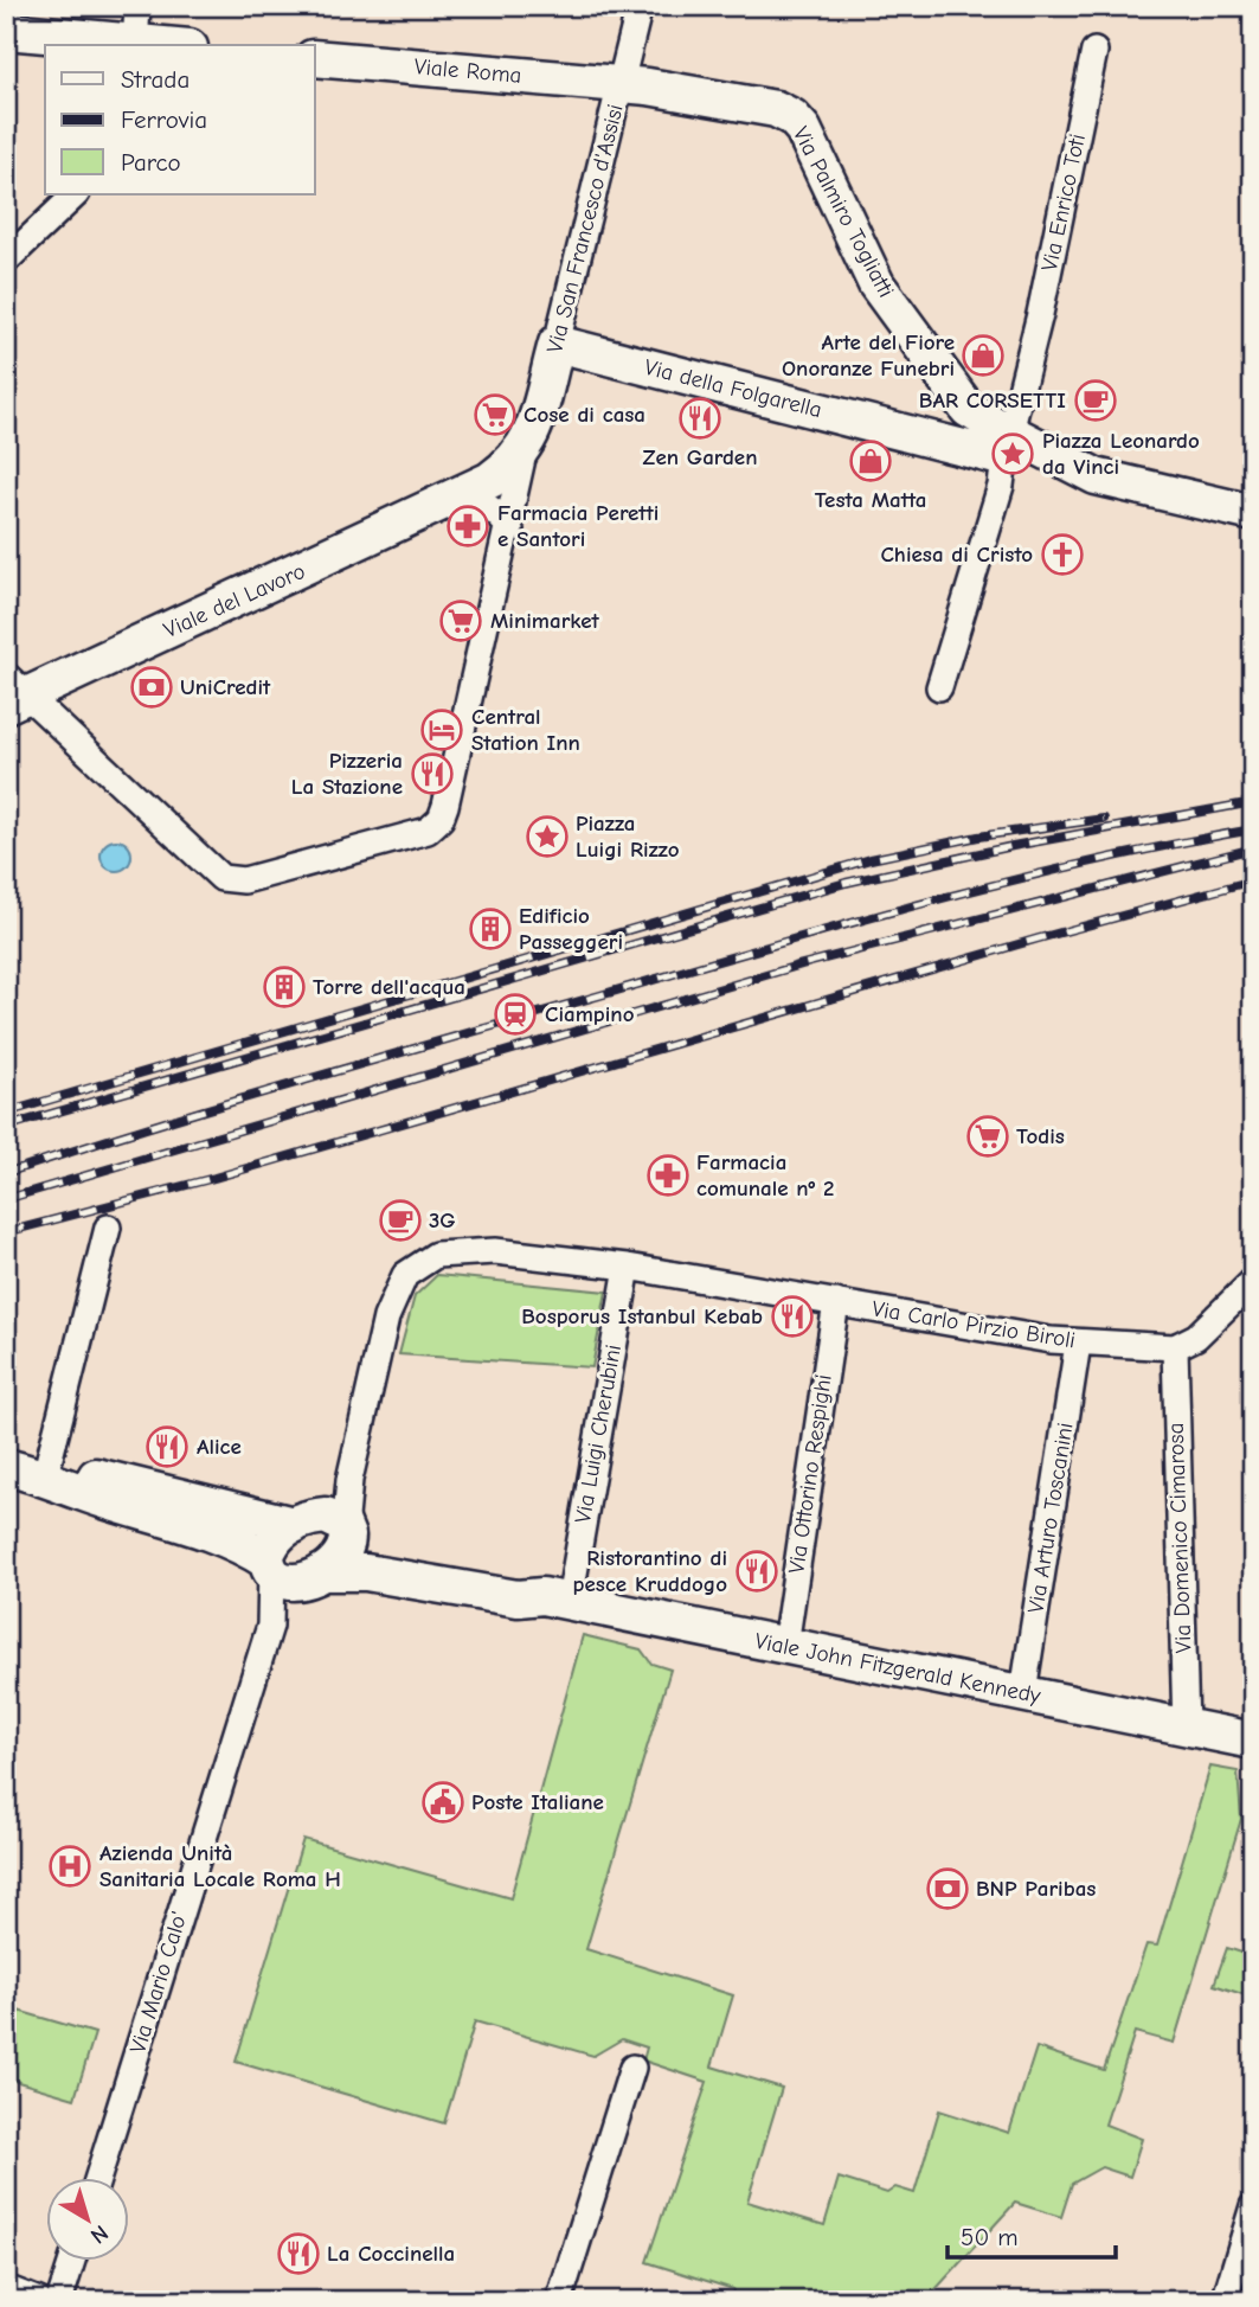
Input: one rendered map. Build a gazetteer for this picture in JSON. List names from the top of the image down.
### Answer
{
  "streets": {
    "street": [
      "Viale Roma",
      "Via Enrico Toti",
      "Via Palmiro Togliatti",
      "Via San Francesco d'Assisi",
      "Via della Folgarella",
      "Viale del Lavoro",
      "Via Carlo Pirzio Biroli",
      "Via Luigi Cherubini",
      "Via Ottorino Respighi",
      "Via Arturo Toscanini",
      "Via Domenico Cimarosa",
      "Viale John Fitzgerald Kennedy",
      "Via Mario Calo'"
    ]
  },
  "crossings": [
    ["Viale Roma", "Via Palmiro Togliatti"],
    ["Viale Roma", "Via San Francesco d'Assisi"],
    ["Via Palmiro Togliatti", "Via San Francesco d'Assisi"],
    ["Via San Francesco d'Assisi", "Via della Folgarella"],
    ["Via San Francesco d'Assisi", "Viale del Lavoro"],
    ["Via Carlo Pirzio Biroli", "Via Luigi Cherubini"],
    ["Via Carlo Pirzio Biroli", "Via Ottorino Respighi"],
    ["Via Carlo Pirzio Biroli", "Via Arturo Toscanini"],
    ["Via Carlo Pirzio Biroli", "Via Domenico Cimarosa"],
    ["Via Carlo Pirzio Biroli", "Viale John Fitzgerald Kennedy"],
    ["Via Luigi Cherubini", "Viale John Fitzgerald Kennedy"],
    ["Via Ottorino Respighi", "Viale John Fitzgerald Kennedy"],
    ["Via Arturo Toscanini", "Viale John Fitzgerald Kennedy"],
    ["Via Domenico Cimarosa", "Viale John Fitzgerald Kennedy"],
    ["Viale John Fitzgerald Kennedy", "Via Mario Calo'"]
  ],
  "places": {
    "shop": ["Arte del Fiore Onoranze Funebri", "Testa Matta"],
    "cafe": ["BAR CORSETTI", "3G"],
    "supermarket": ["Cose di casa", "Minimarket", "Todis"],
    "restaurant": [
      "Zen Garden",
      "Pizzeria La Stazione",
      "Bosporus Istanbul Kebab",
      "Alice",
      "Ristorantino di pesce Kruddogo",
      "La Coccinella"
    ],
    "place": ["Piazza Leonardo da Vinci", "Piazza Luigi Rizzo"],
    "pharmacy": ["Farmacia Peretti e Santori", "Farmacia comunale nº 2"],
    "church": ["Chiesa di Cristo"],
    "bank": ["UniCredit", "BNP Paribas"],
    "hotel": ["Central Station Inn"],
    "building": ["Edificio Passeggeri", "Torre dell'acqua"],
    "station": ["Ciampino"],
    "public building": ["Poste Italiane"],
    "hospital": ["Azienda Unità Sanitaria Locale Roma H"]
  },
  "legend": ["Strada", "Ferrovia", "Parco"],
  "scale_bar": "50 m",
  "north": "bottom right"
}
